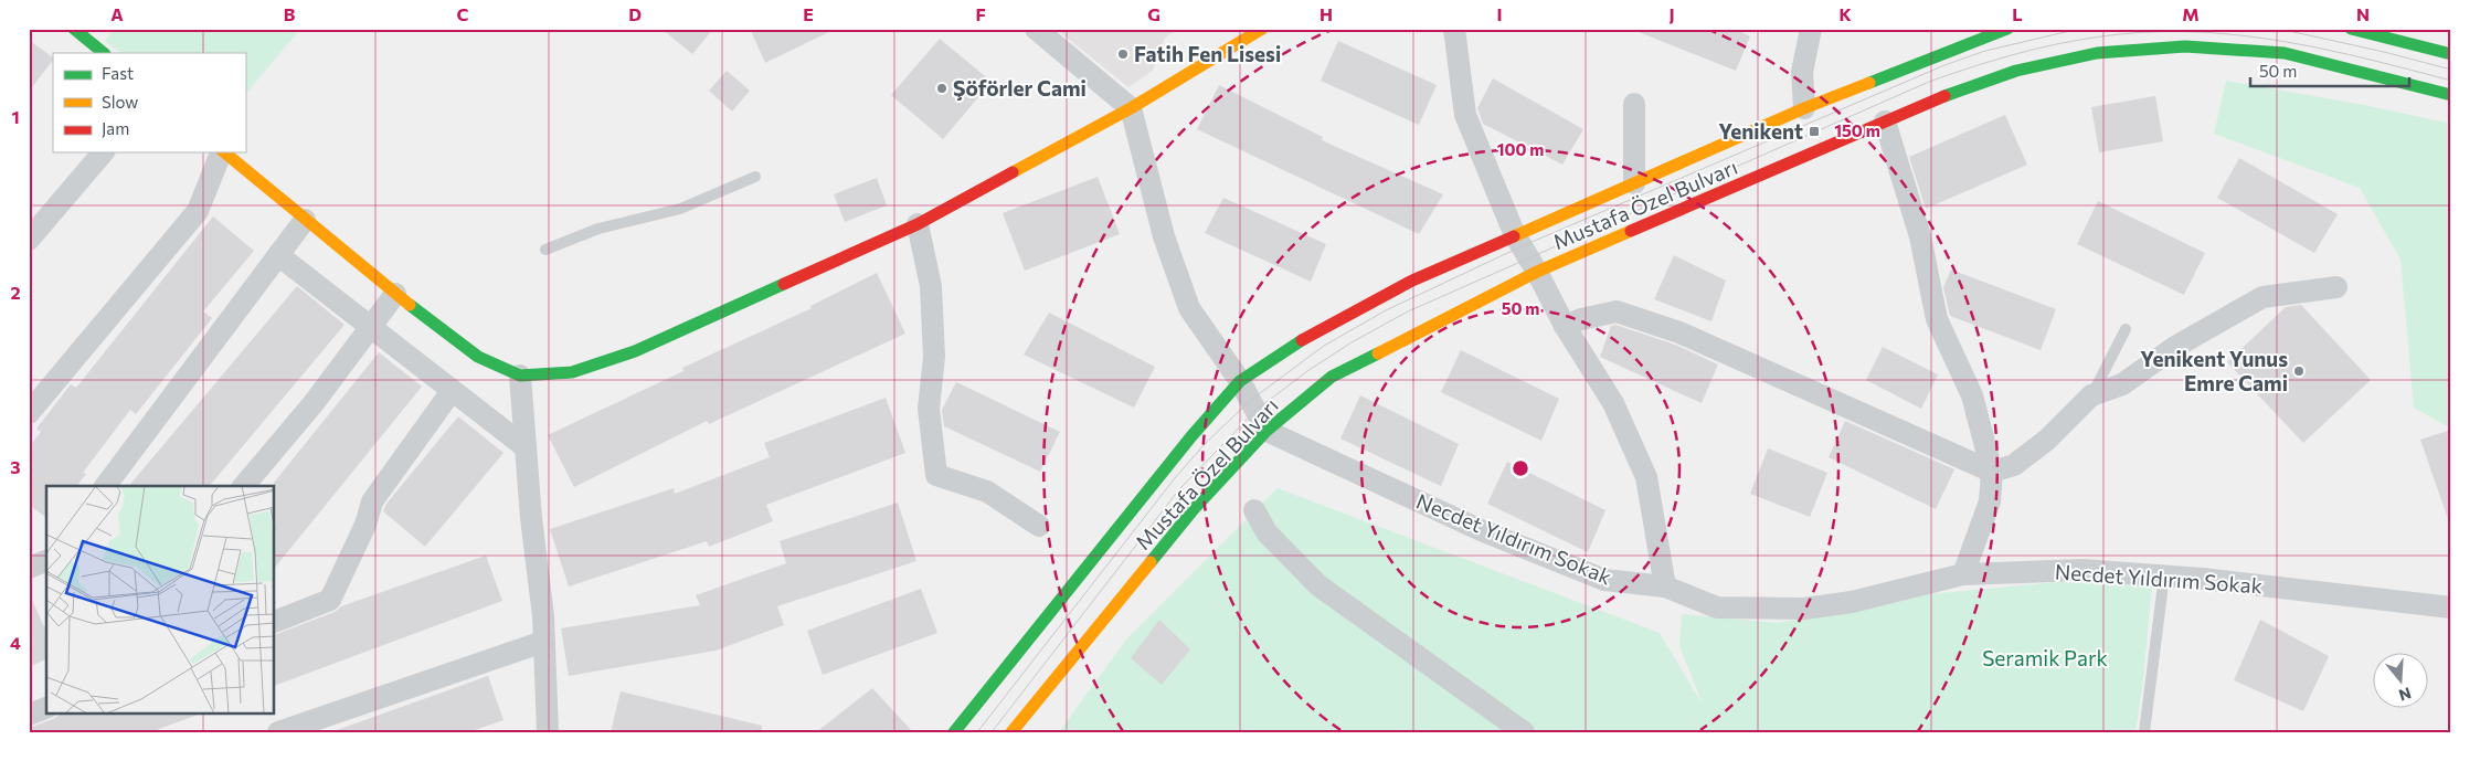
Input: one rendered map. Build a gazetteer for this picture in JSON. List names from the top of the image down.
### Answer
{
  "streets": {
    "main road": ["Mustafa Özel Bulvarı"],
    "street": ["Necdet Yıldırım Sokak"]
  },
  "crossings": [
    ["Mustafa Özel Bulvarı", "Necdet Yıldırım Sokak"]
  ],
  "parks": ["Seramik Park"],
  "places": {
    "other": ["Fatih Fen Lisesi", "Şöförler Cami", "Yenikent Yunus Emre Cami"],
    "transit": ["Yenikent"]
  },
  "legend": ["Fast", "Slow", "Jam"],
  "scale_bar": "50 m",
  "north": "bottom",
  "grid": {
    "columns": [
      "A",
      "B",
      "C",
      "D",
      "E",
      "F",
      "G",
      "H",
      "I",
      "J",
      "K",
      "L",
      "M",
      "N"
    ],
    "rows": [
      "1",
      "2",
      "3",
      "4"
    ]
  },
  "rings": ["150 m", "100 m", "50 m"]
}
